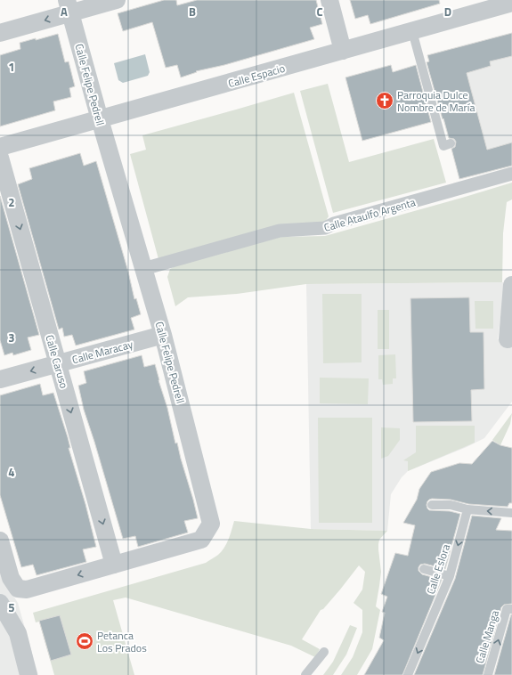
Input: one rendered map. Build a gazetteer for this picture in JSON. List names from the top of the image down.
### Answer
{
  "streets": {
    "street": [
      "Calle Espacio",
      "Calle Felipe Pedrell",
      "Calle Ataulfo Argenta",
      "Calle Maracay",
      "Calle Caruso"
    ],
    "lane": ["Calle Eslora", "Calle Manga"]
  },
  "crossings": [
    ["Calle Espacio", "Calle Felipe Pedrell"],
    ["Calle Felipe Pedrell", "Calle Ataulfo Argenta"],
    ["Calle Felipe Pedrell", "Calle Maracay"],
    ["Calle Felipe Pedrell", "Calle Caruso"],
    ["Calle Maracay", "Calle Caruso"]
  ],
  "one_way": [
    "Calle Maracay",
    "Calle Caruso",
    "Calle Eslora",
    "Calle Manga"
  ],
  "places": {
    "church": ["Parroquia Dulce Nombre de María"],
    "sports": ["Petanca Los Prados"]
  },
  "grid": {
    "columns": [
      "A",
      "B",
      "C",
      "D"
    ],
    "rows": [
      "1",
      "2",
      "3",
      "4",
      "5"
    ]
  }
}
